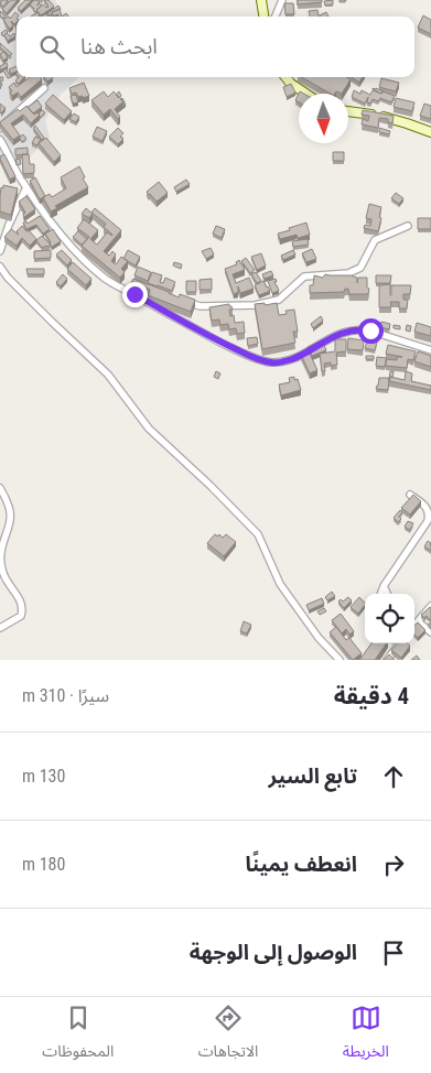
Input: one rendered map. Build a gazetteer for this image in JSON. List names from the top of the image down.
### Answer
{
  "north": "bottom",
  "page": {
    "search": "ابحث هنا",
    "heading": ["4 دقيقة", "سيرًا · 310 m"],
    "list": [
      ["تابع السير", "130 m"],
      ["انعطف يمينًا", "180 m"],
      "الوصول إلى الوجهة"
    ],
    "nav": ["الخريطة", "الاتجاهات", "المحفوظات"]
  }
}
